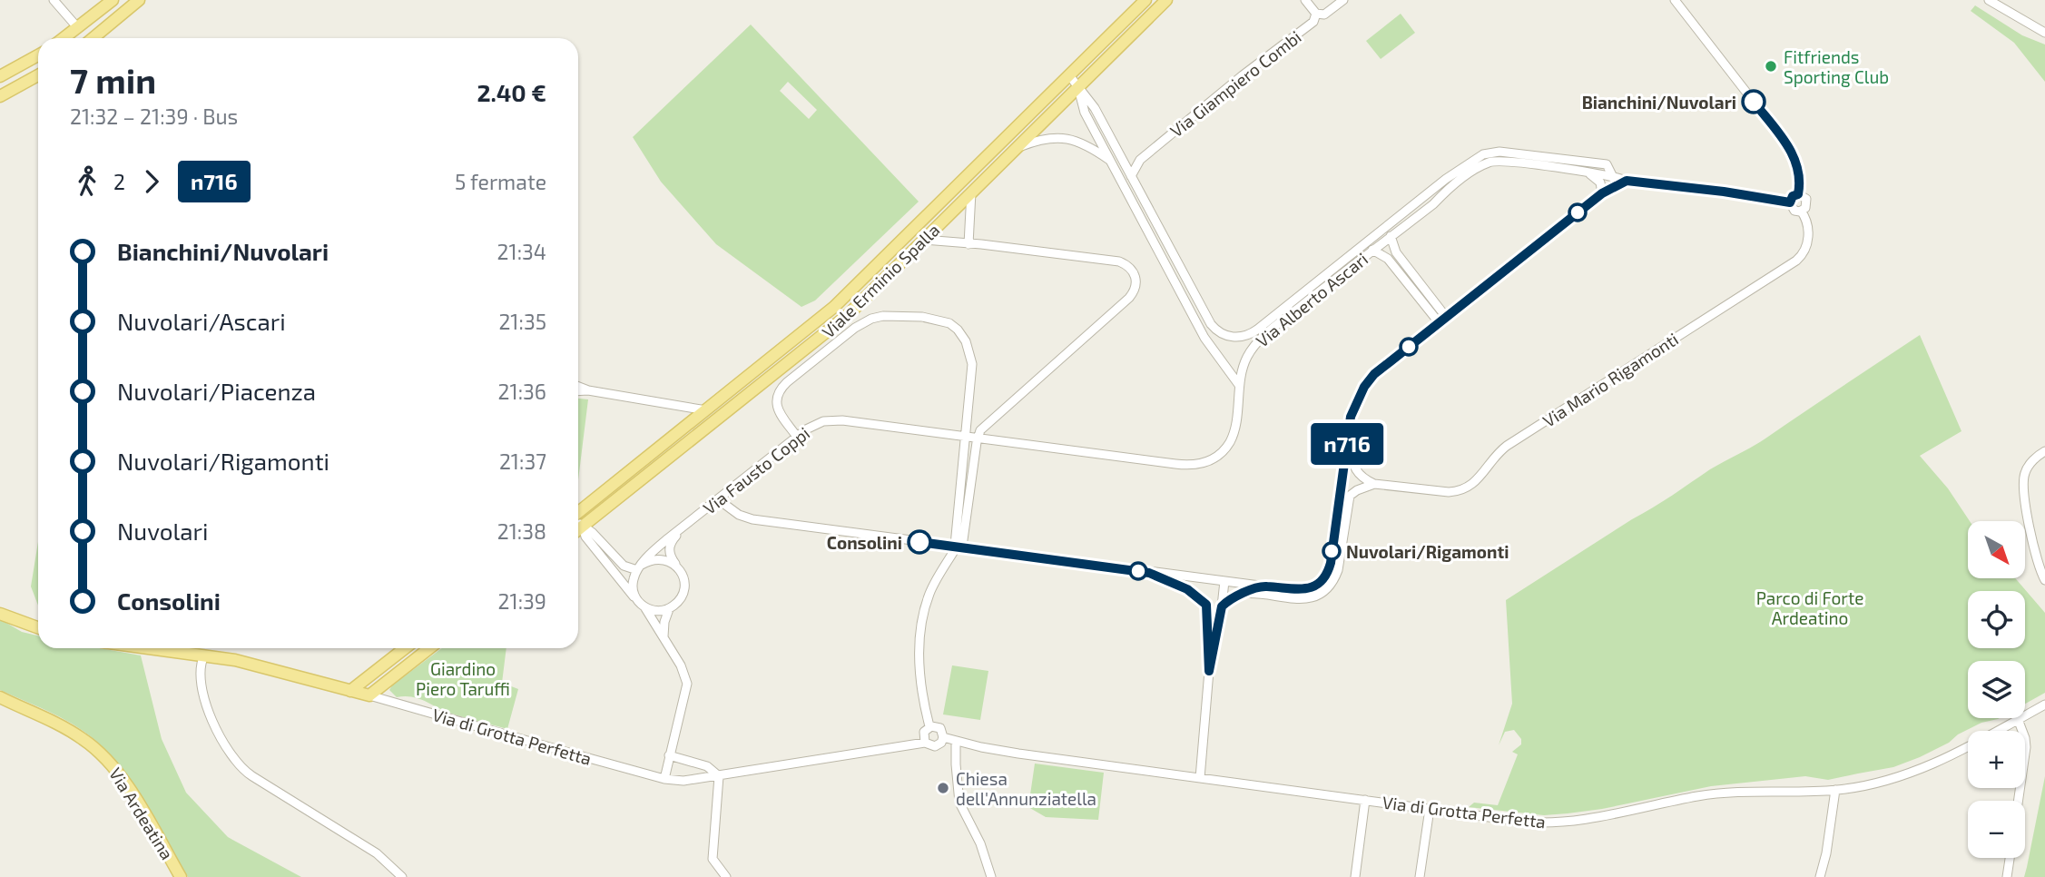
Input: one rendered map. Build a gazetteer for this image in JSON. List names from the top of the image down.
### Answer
{
  "streets": {
    "main road": ["Viale Erminio Spalla", "Via di Grotta Perfetta", "Via Ardeatina"],
    "street": [
      "Via Giampiero Combi",
      "Via Alberto Ascari",
      "Via Mario Rigamonti",
      "Via Fausto Coppi"
    ]
  },
  "crossings": [
    ["Via Alberto Ascari", "Via Fausto Coppi"]
  ],
  "parks": ["Parco di Forte Ardeatino", "Giardino Piero Taruffi"],
  "places": [
    "Fitfriends Sporting Club",
    "Bianchini/Nuvolari",
    "Consolini",
    "Nuvolari/Rigamonti",
    "Chiesa dell'Annunziatella"
  ],
  "lines": ["bus line n716"],
  "north": "bottom right",
  "page": {
    "on_map": "n716",
    "heading": ["7 min", "21:32 – 21:39 · Bus", "2.40 €"],
    "legs": ["2", "n716", "5 fermate"],
    "list": [
      {
        "name": "Bianchini/Nuvolari",
        "value": "21:34"
      },
      {
        "name": "Nuvolari/Ascari",
        "value": "21:35"
      },
      {
        "name": "Nuvolari/Piacenza",
        "value": "21:36"
      },
      {
        "name": "Nuvolari/Rigamonti",
        "value": "21:37"
      },
      {
        "name": "Nuvolari",
        "value": "21:38"
      },
      {
        "name": "Consolini",
        "value": "21:39"
      }
    ],
    "map_buttons": ["+", "−"]
  }
}
